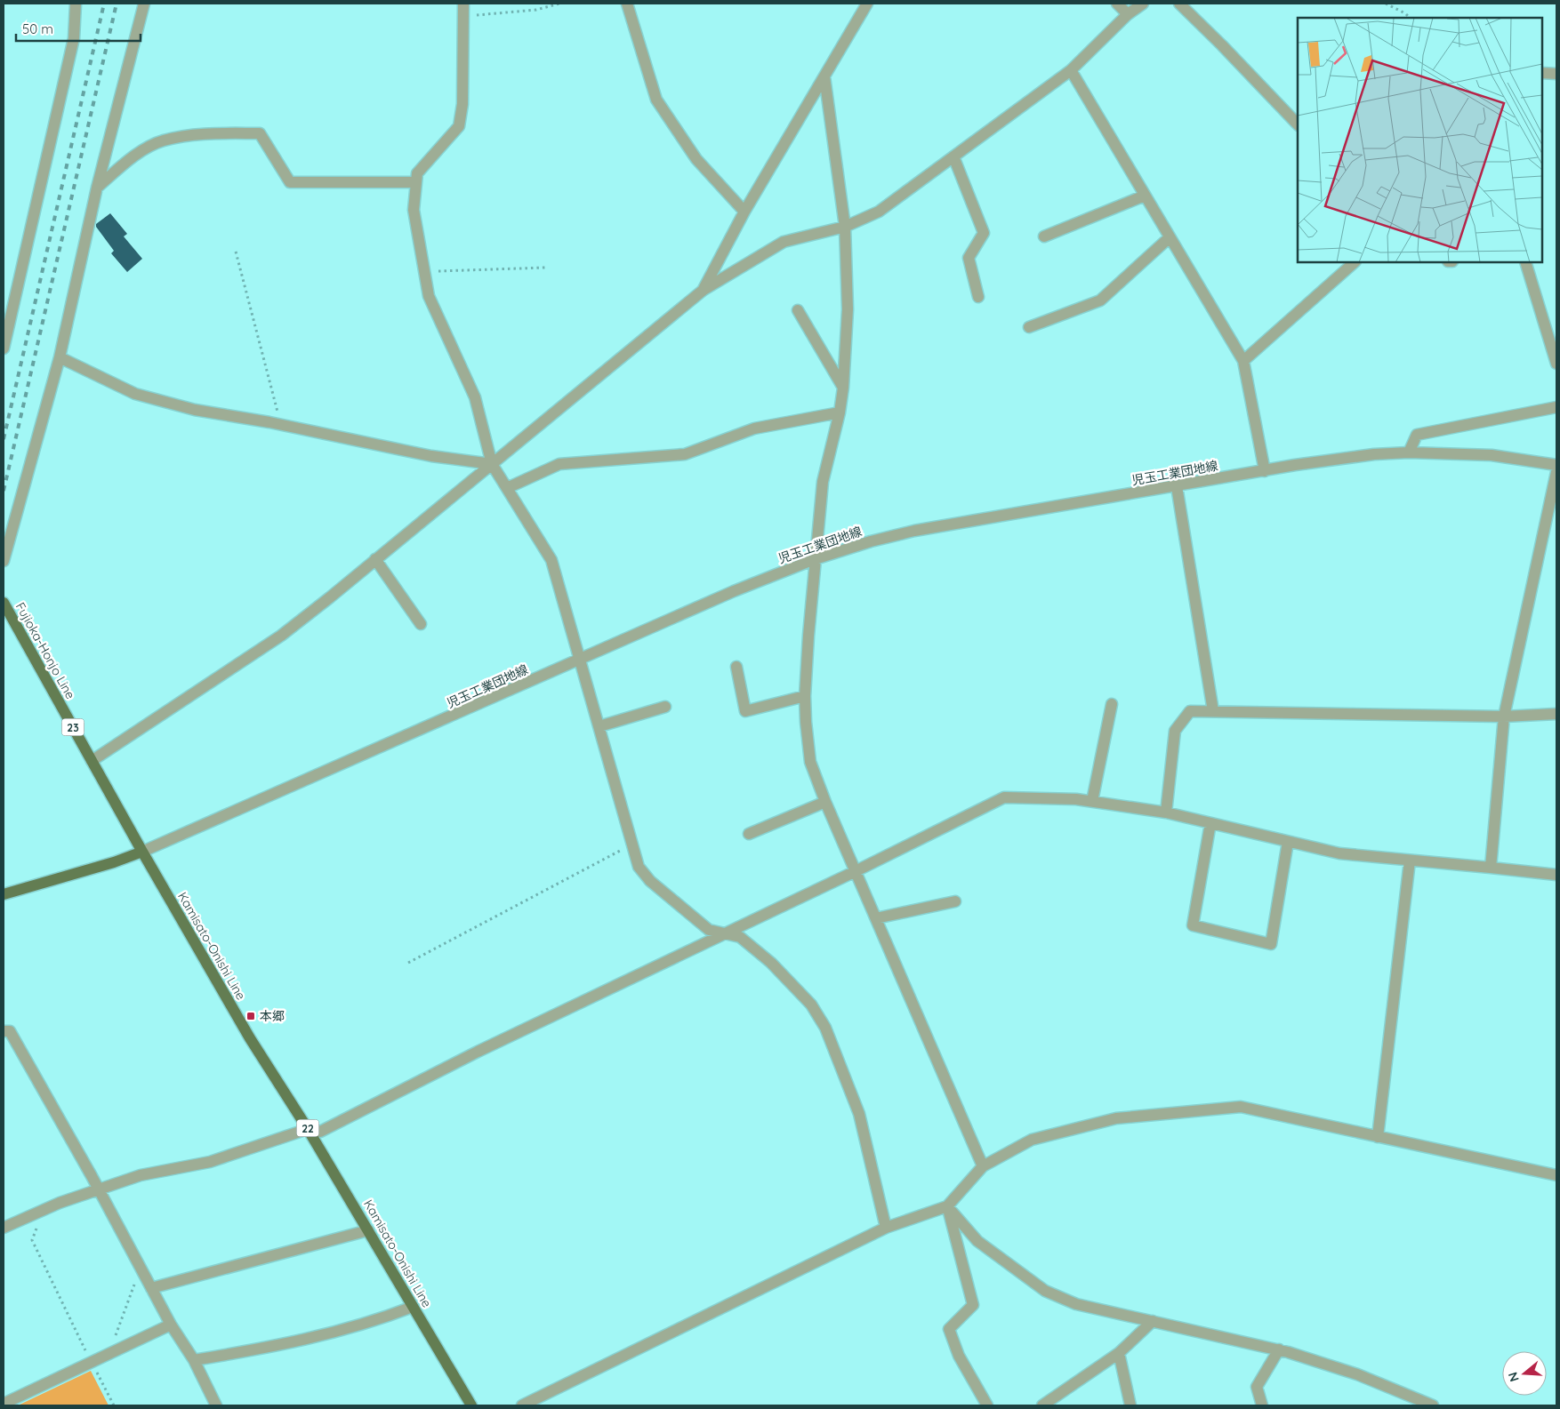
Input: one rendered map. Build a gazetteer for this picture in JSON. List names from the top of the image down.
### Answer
{
  "streets": {
    "main road": [
      "Fujioka-Honjo Line",
      "23",
      "Kamisato-Onishi Line",
      "22"
    ],
    "street": ["児玉工業団地線"]
  },
  "crossings": [
    ["児玉工業団地線", "Fujioka-Honjo Line"],
    ["児玉工業団地線", "Kamisato-Onishi Line"],
    ["Fujioka-Honjo Line", "Kamisato-Onishi Line"]
  ],
  "places": {
    "transit": ["本郷"]
  },
  "scale_bar": "50 m",
  "north": "left"
}
